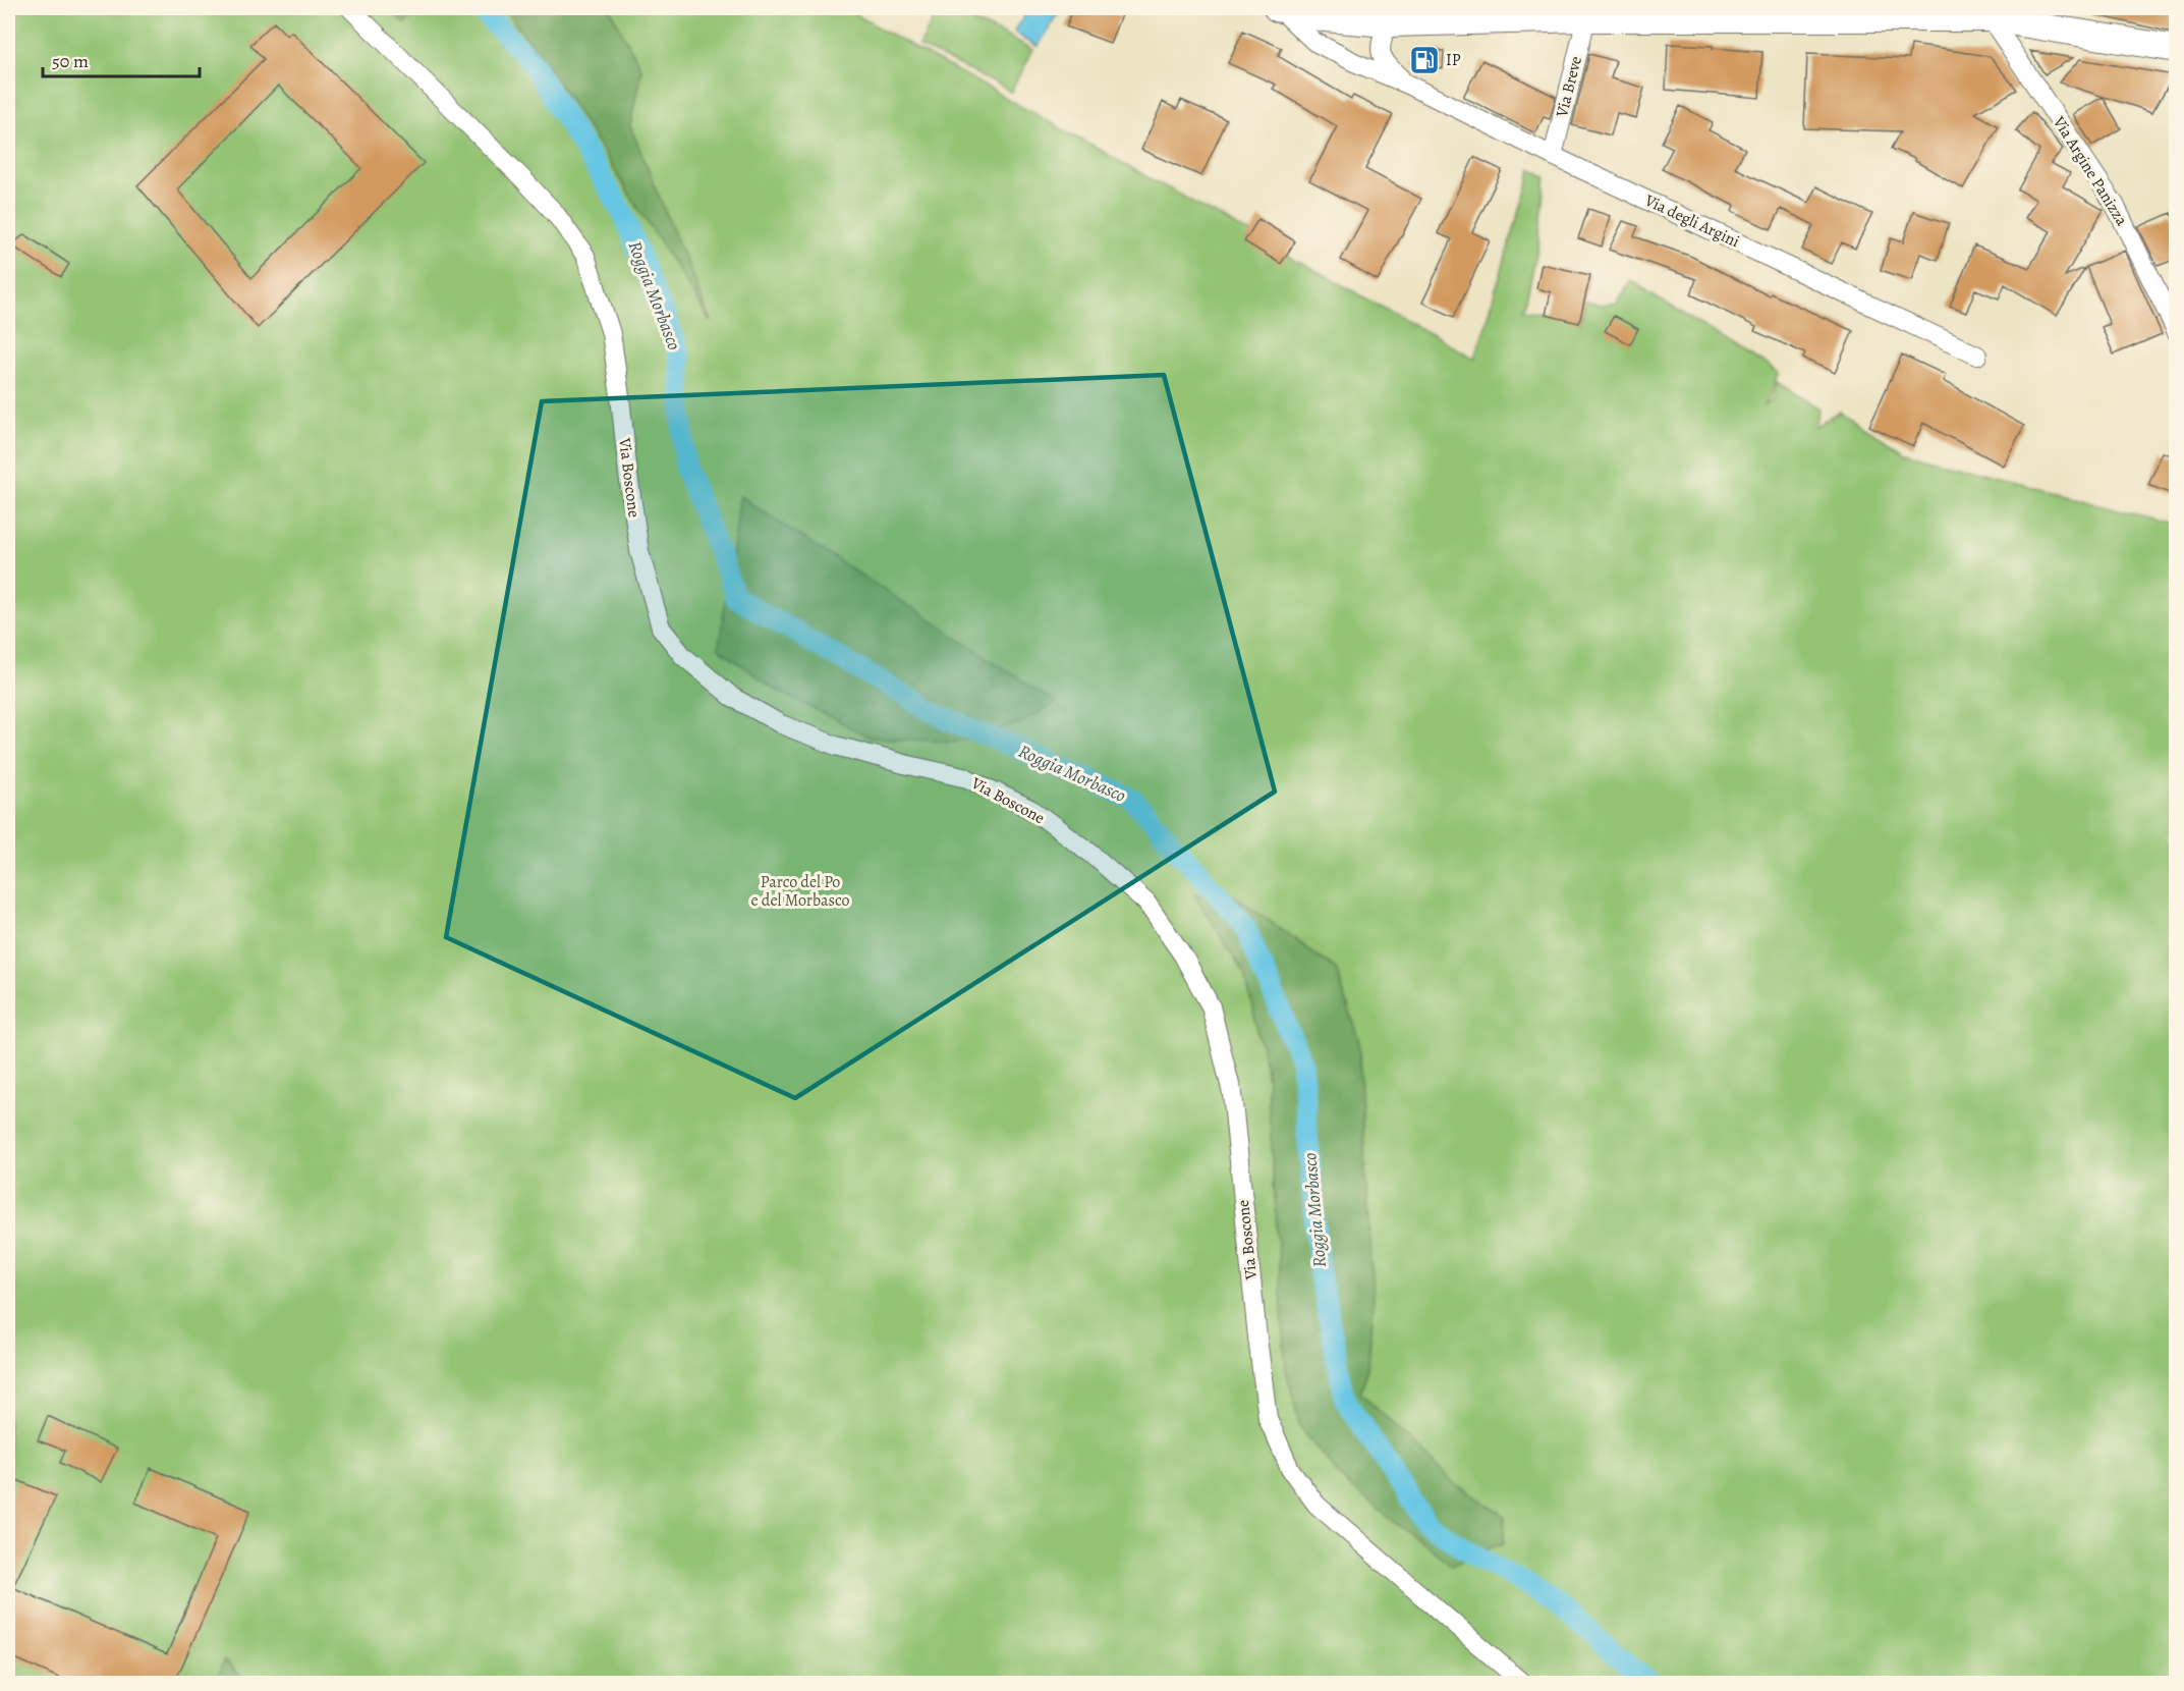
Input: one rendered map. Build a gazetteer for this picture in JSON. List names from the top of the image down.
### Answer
{
  "streets": {
    "street": [
      "Via Breve",
      "Via Argine Panizza",
      "Via degli Argini",
      "Via Boscone"
    ]
  },
  "crossings": [
    ["Via Breve", "Via degli Argini"]
  ],
  "water": ["Roggia Morbasco"],
  "parks": ["Parco del Po e del Morbasco"],
  "places": {
    "fuel station": ["IP"]
  },
  "scale_bar": "50 m"
}
